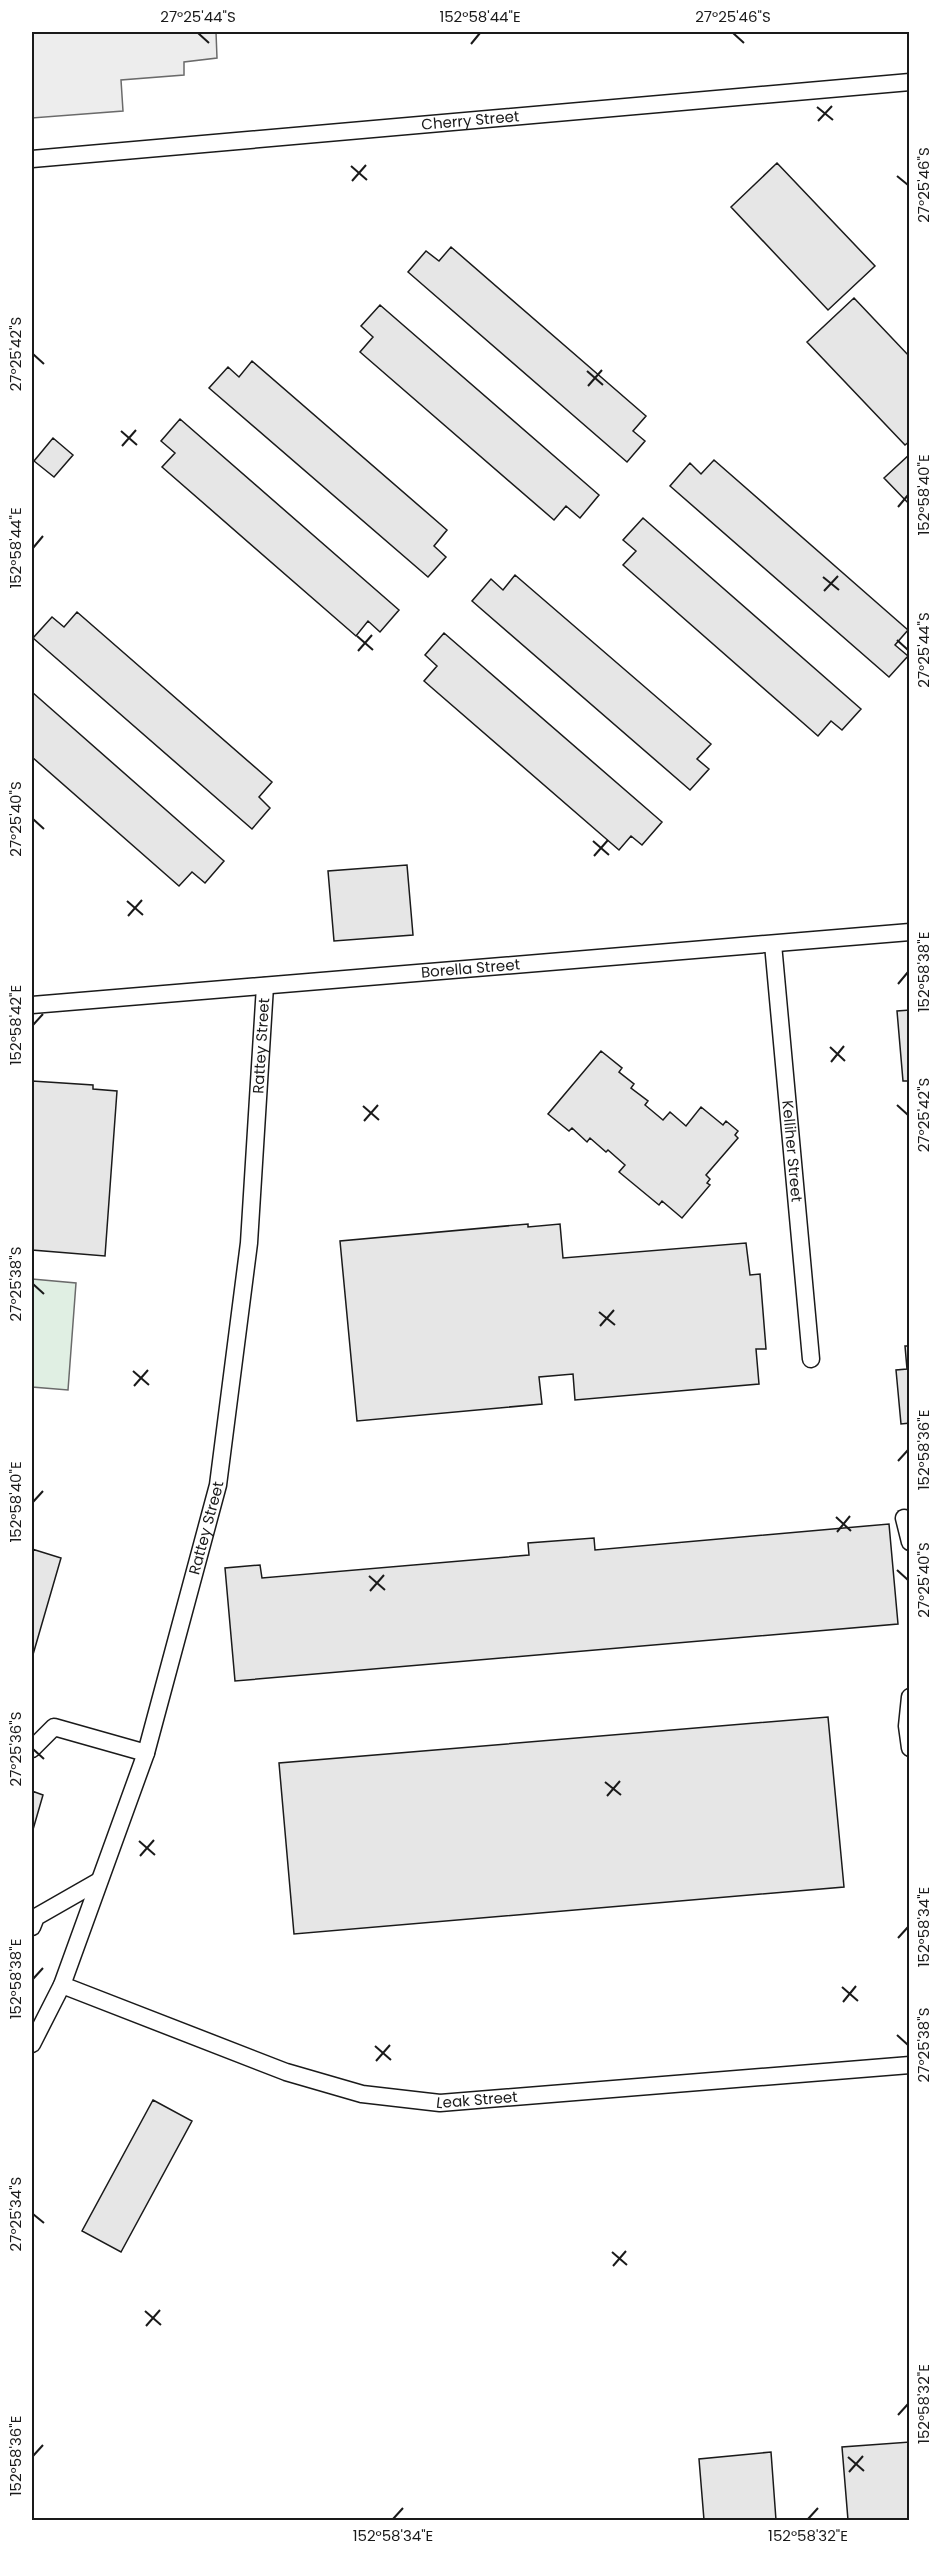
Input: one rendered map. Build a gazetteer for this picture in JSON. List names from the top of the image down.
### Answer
{
  "streets": {
    "lane": [
      "Cherry Street",
      "Borella Street",
      "Rattey Street",
      "Kelliher Street",
      "Leak Street"
    ]
  },
  "crossings": [
    ["Borella Street", "Rattey Street"],
    ["Borella Street", "Kelliher Street"],
    ["Rattey Street", "Leak Street"]
  ],
  "coordinates": [
    "27°25'44\"S",
    "152°58'44\"E",
    "27°25'46\"S",
    "27°25'42\"S",
    "152°58'40\"E",
    "27°25'40\"S",
    "152°58'38\"E",
    "152°58'42\"E",
    "27°25'38\"S",
    "152°58'36\"E",
    "27°25'36\"S",
    "152°58'34\"E",
    "27°25'34\"S",
    "152°58'32\"E"
  ]
}
